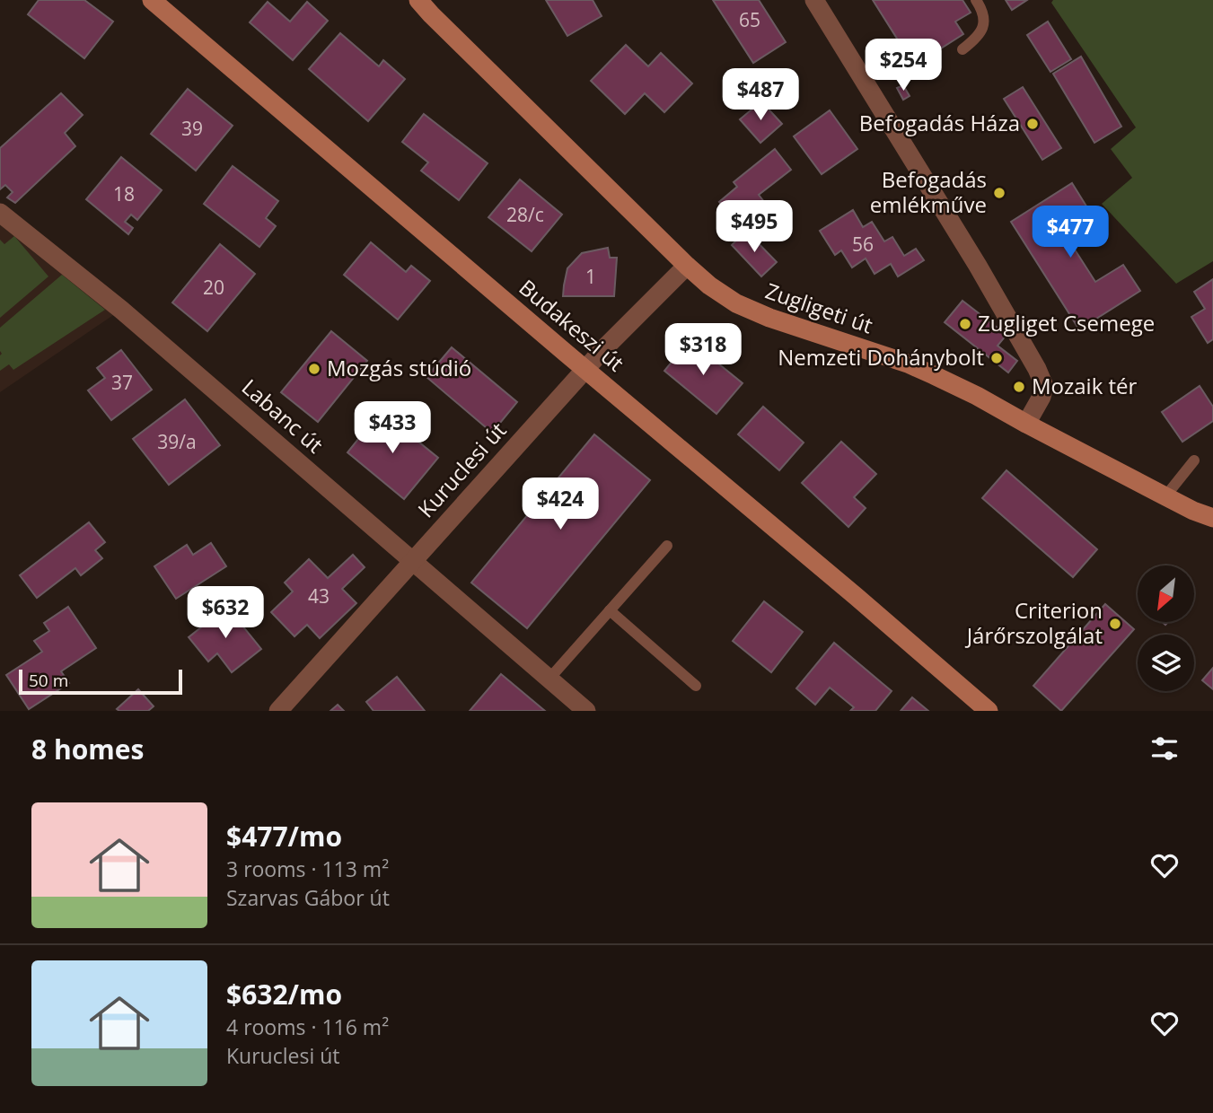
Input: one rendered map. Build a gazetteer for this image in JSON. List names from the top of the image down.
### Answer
{
  "streets": {
    "main road": ["Zugligeti út", "Budakeszi út"],
    "street": ["Labanc út", "Kuruclesi út"]
  },
  "crossings": [
    ["Zugligeti út", "Kuruclesi út"],
    ["Budakeszi út", "Kuruclesi út"],
    ["Labanc út", "Kuruclesi út"]
  ],
  "places": [
    "Befogadás Háza",
    "Befogadás emlékműve",
    "Zugliget Csemege",
    "Nemzeti Dohánybolt",
    "Mozgás stúdió",
    "Mozaik tér",
    "Criterion Járőrszolgálat"
  ],
  "house_numbers": [
    "65",
    "39",
    "18",
    "28/c",
    "56",
    "1",
    "20",
    "37",
    "39/a",
    "43"
  ],
  "scale_bar": "50 m",
  "north": "bottom left",
  "page": {
    "price": [
      "$254",
      "$487",
      "$495",
      "$477",
      "$318",
      "$433",
      "$424",
      "$632"
    ],
    "scale": "50 m",
    "heading": "8 homes",
    "list": [
      {
        "name": "$477/mo",
        "note": "3 rooms · 113 m² · Szarvas Gábor út"
      },
      {
        "name": "$632/mo",
        "note": "4 rooms · 116 m² · Kuruclesi út"
      }
    ]
  }
}
